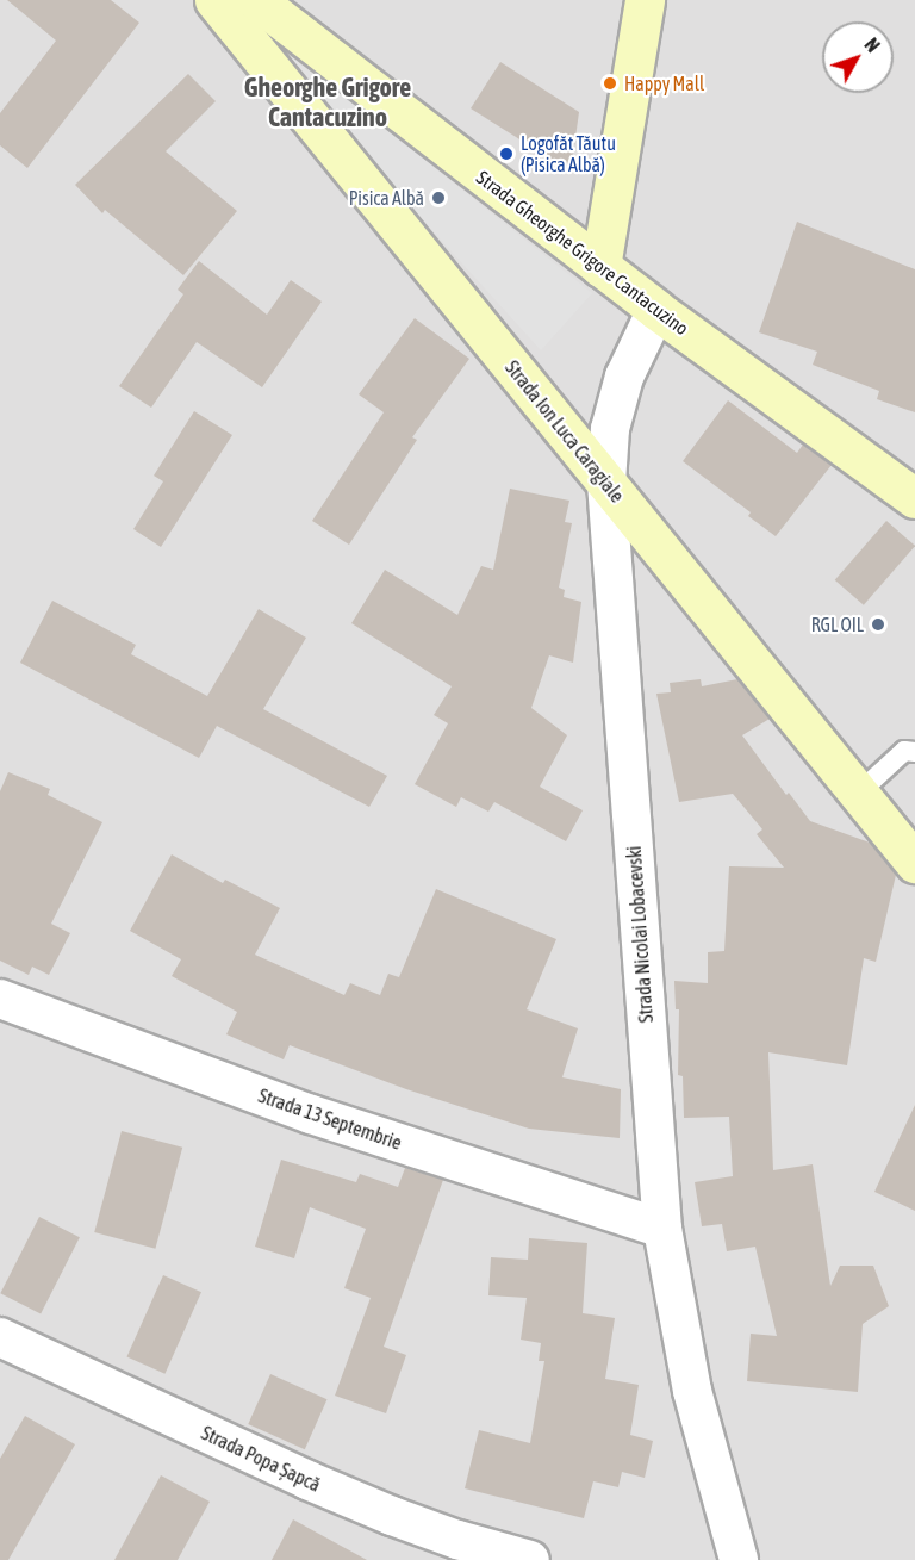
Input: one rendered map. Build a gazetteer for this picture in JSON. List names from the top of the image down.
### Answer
{
  "streets": {
    "main road": ["Strada Gheorghe Grigore Cantacuzino", "Strada Ion Luca Caragiale"],
    "street": ["Strada Nicolai Lobacevski", "Strada 13 Septembrie", "Strada Popa Șapcă"]
  },
  "crossings": [
    ["Strada Gheorghe Grigore Cantacuzino", "Strada Nicolai Lobacevski"],
    ["Strada Ion Luca Caragiale", "Strada Nicolai Lobacevski"],
    ["Strada Nicolai Lobacevski", "Strada 13 Septembrie"]
  ],
  "districts": ["Gheorghe Grigore Cantacuzino"],
  "places": [
    "Happy Mall",
    "Logofăt Tăutu (Pisica Albă)",
    "Pisica Albă",
    "RGL OIL"
  ],
  "north": "top right"
}
